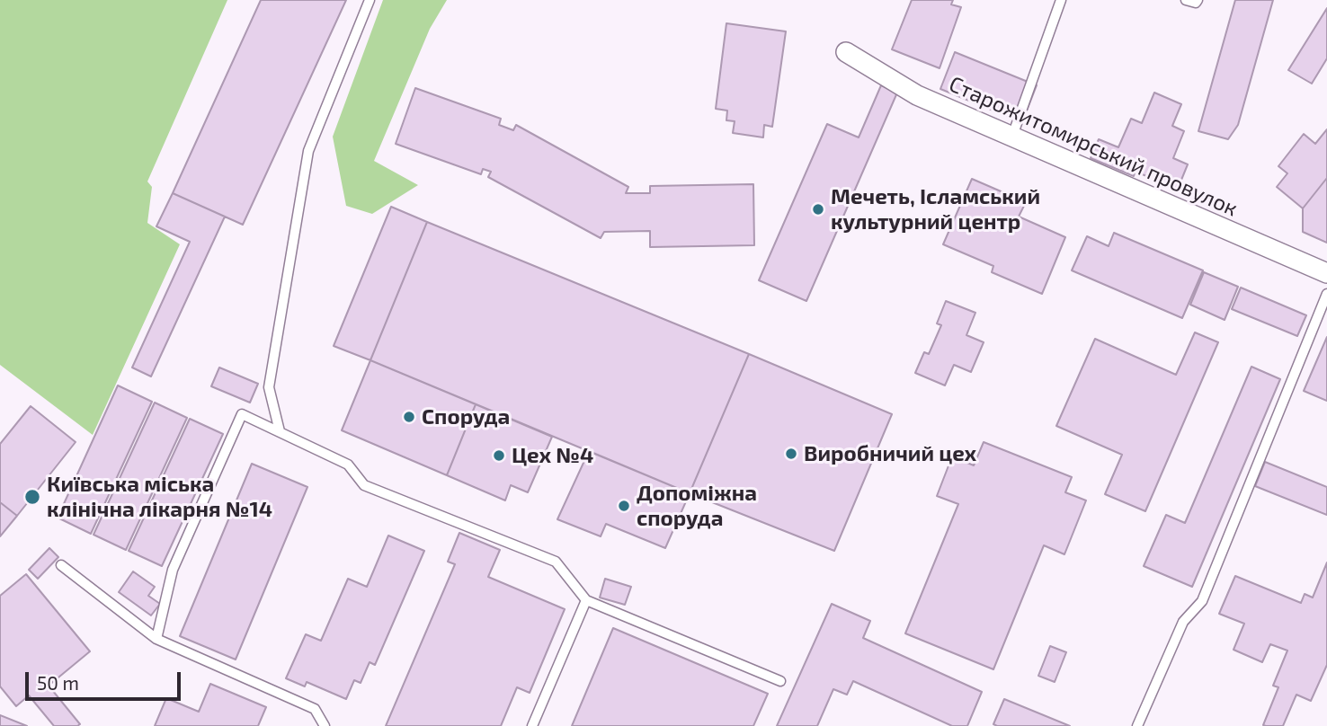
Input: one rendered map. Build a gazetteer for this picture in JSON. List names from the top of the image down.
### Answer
{
  "streets": {
    "street": ["Старожитомирський провулок"]
  },
  "places": [
    "Мечеть, Ісламський культурний центр",
    "Споруда",
    "Виробничий цех",
    "Цех №4",
    "Київська міська клінічна лікарня №14",
    "Допоміжна споруда"
  ],
  "scale_bar": "50 m"
}
